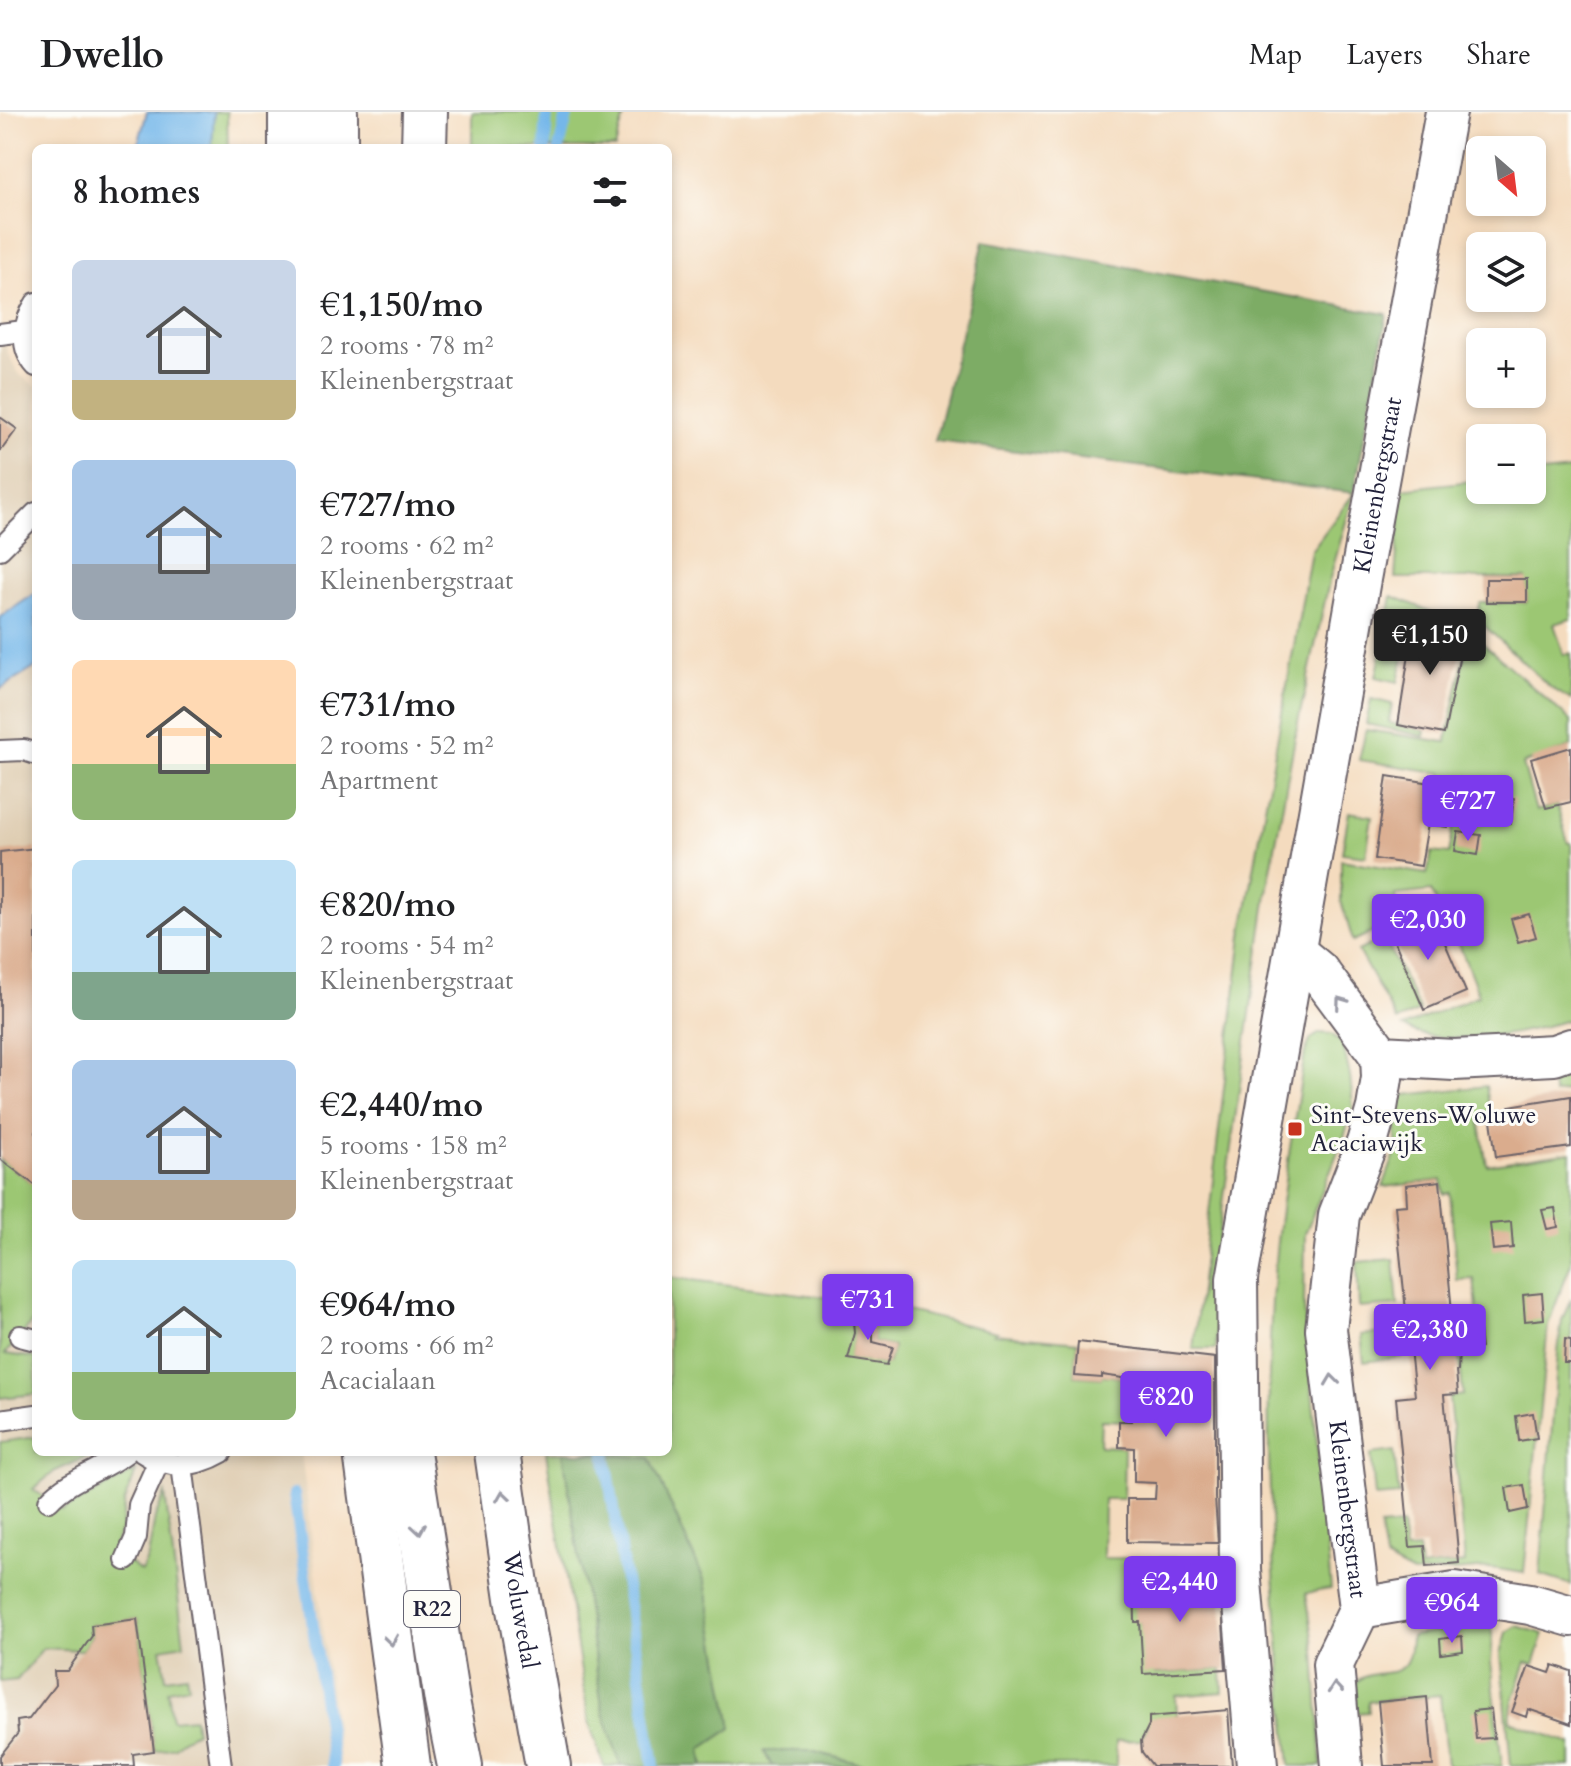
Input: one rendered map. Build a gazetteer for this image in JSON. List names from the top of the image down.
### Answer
{
  "streets": {
    "main road": ["R22", "Woluwedal"],
    "street": ["Kleinenbergstraat"]
  },
  "places": {
    "transit": ["Sint-Stevens-Woluwe Acaciawijk"]
  },
  "north": "bottom right",
  "page": {
    "header": "Dwello",
    "nav": ["Map", "Layers", "Share"],
    "map_buttons": ["+", "−"],
    "heading": "8 homes",
    "list": [
      {
        "name": "€1,150/mo",
        "note": "2 rooms · 78 m² · Kleinenbergstraat"
      },
      {
        "name": "€727/mo",
        "note": "2 rooms · 62 m² · Kleinenbergstraat"
      },
      {
        "name": "€731/mo",
        "note": "2 rooms · 52 m² · Apartment"
      },
      {
        "name": "€820/mo",
        "note": "2 rooms · 54 m² · Kleinenbergstraat"
      },
      {
        "name": "€2,440/mo",
        "note": "5 rooms · 158 m² · Kleinenbergstraat"
      },
      {
        "name": "€964/mo",
        "note": "2 rooms · 66 m² · Acacialaan"
      }
    ],
    "price": [
      "€1,150",
      "€727",
      "€2,030",
      "€731",
      "€2,380",
      "€820",
      "€2,440",
      "€964"
    ]
  }
}
